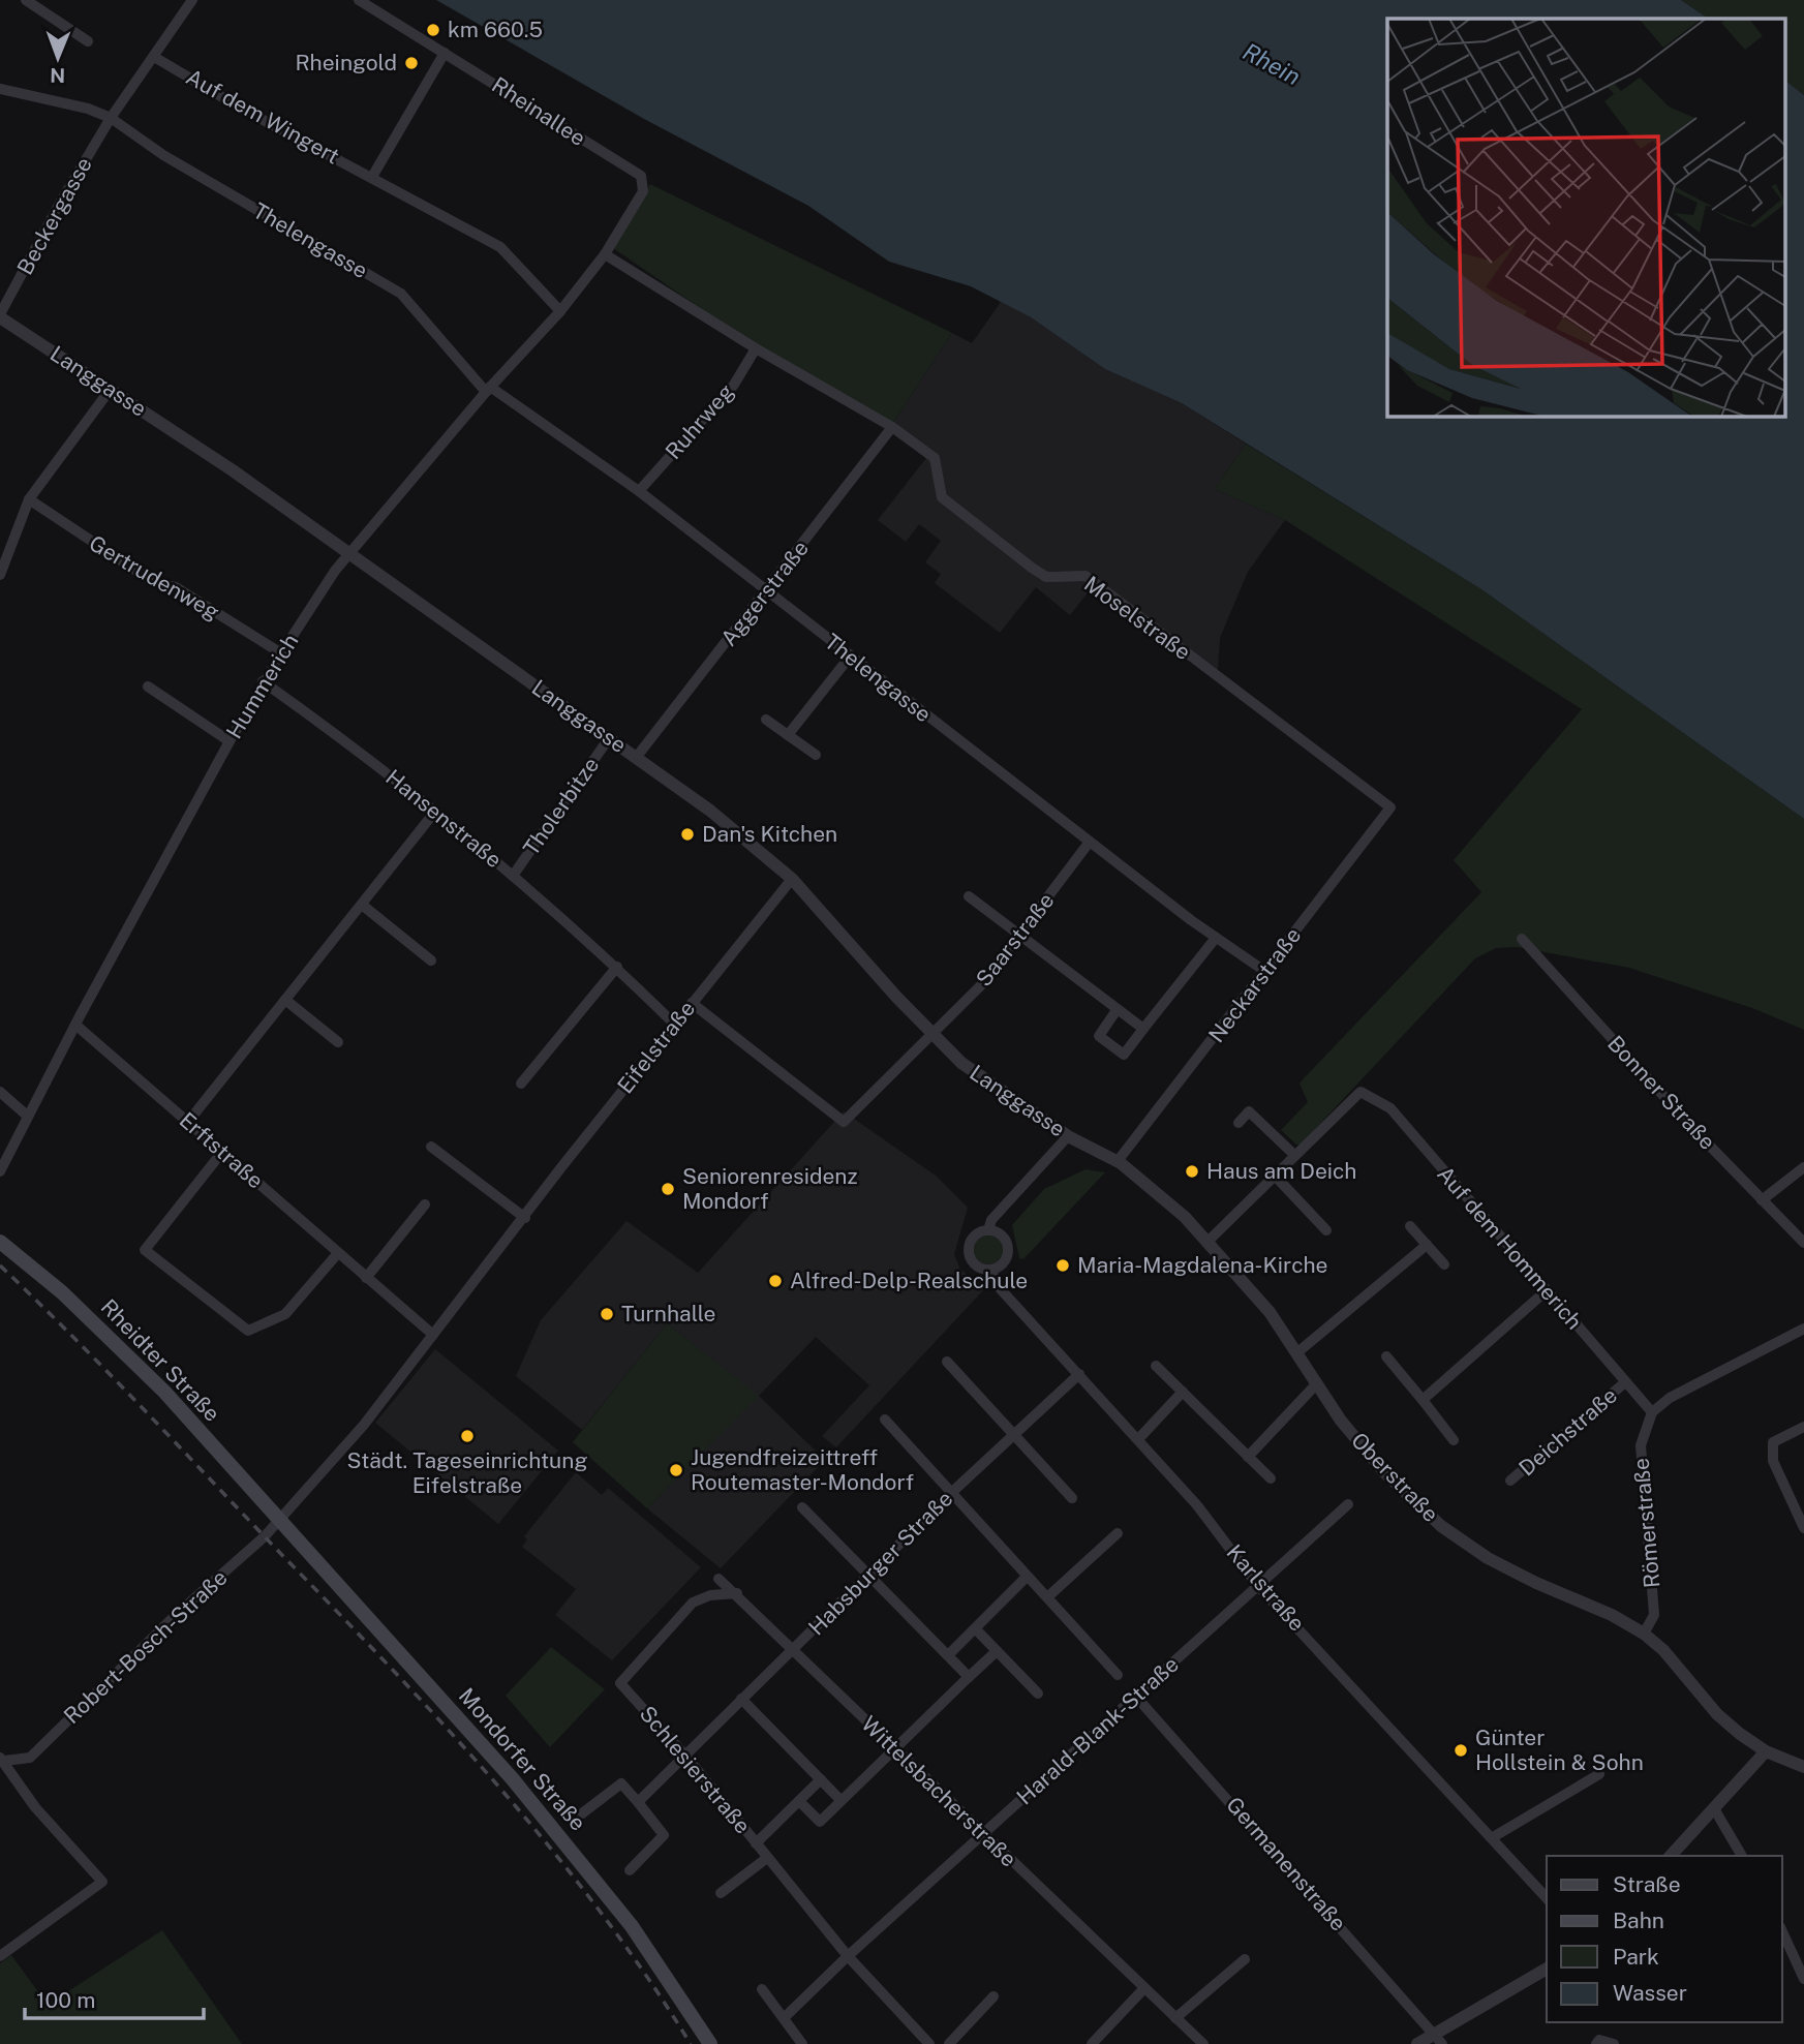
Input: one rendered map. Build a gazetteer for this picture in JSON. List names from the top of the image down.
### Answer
{
  "streets": {
    "main road": ["Rheidter Straße", "Mondorfer Straße"],
    "street": [
      "Rheinallee",
      "Auf dem Wingert",
      "Beckergasse",
      "Thelengasse",
      "Langgasse",
      "Ruhrweg",
      "Gertrudenweg",
      "Aggerstraße",
      "Moselstraße",
      "Hummerich",
      "Tholerbitze",
      "Hansenstraße",
      "Saarstraße",
      "Neckarstraße",
      "Eifelstraße",
      "Bonner Straße",
      "Erftstraße",
      "Auf dem Hommerich",
      "Deichstraße",
      "Oberstraße",
      "Römerstraße",
      "Habsburger Straße",
      "Karlstraße",
      "Robert-Bosch-Straße",
      "Harald-Blank-Straße",
      "Schlesierstraße",
      "Wittelsbacherstraße",
      "Germanenstraße"
    ]
  },
  "crossings": [
    ["Rheinallee", "Moselstraße"],
    ["Rheinallee", "Hummerich"],
    ["Auf dem Wingert", "Beckergasse"],
    ["Auf dem Wingert", "Hummerich"],
    ["Beckergasse", "Thelengasse"],
    ["Beckergasse", "Langgasse"],
    ["Thelengasse", "Ruhrweg"],
    ["Thelengasse", "Aggerstraße"],
    ["Thelengasse", "Hummerich"],
    ["Thelengasse", "Saarstraße"],
    ["Thelengasse", "Neckarstraße"],
    ["Langgasse", "Aggerstraße"],
    ["Langgasse", "Hummerich"],
    ["Langgasse", "Tholerbitze"],
    ["Langgasse", "Saarstraße"],
    ["Langgasse", "Neckarstraße"],
    ["Langgasse", "Eifelstraße"],
    ["Langgasse", "Oberstraße"],
    ["Langgasse", "Karlstraße"],
    ["Ruhrweg", "Moselstraße"],
    ["Gertrudenweg", "Hummerich"],
    ["Aggerstraße", "Moselstraße"],
    ["Moselstraße", "Hummerich"],
    ["Moselstraße", "Neckarstraße"],
    ["Hummerich", "Hansenstraße"],
    ["Hummerich", "Erftstraße"],
    ["Tholerbitze", "Hansenstraße"],
    ["Hansenstraße", "Eifelstraße"],
    ["Saarstraße", "Eifelstraße"],
    ["Neckarstraße", "Oberstraße"],
    ["Eifelstraße", "Erftstraße"],
    ["Eifelstraße", "Rheidter Straße"],
    ["Eifelstraße", "Robert-Bosch-Straße"],
    ["Eifelstraße", "Mondorfer Straße"],
    ["Auf dem Hommerich", "Deichstraße"],
    ["Auf dem Hommerich", "Römerstraße"],
    ["Rheidter Straße", "Robert-Bosch-Straße"],
    ["Rheidter Straße", "Mondorfer Straße"],
    ["Oberstraße", "Römerstraße"],
    ["Habsburger Straße", "Karlstraße"],
    ["Habsburger Straße", "Schlesierstraße"],
    ["Habsburger Straße", "Wittelsbacherstraße"],
    ["Karlstraße", "Harald-Blank-Straße"],
    ["Robert-Bosch-Straße", "Mondorfer Straße"],
    ["Harald-Blank-Straße", "Schlesierstraße"],
    ["Harald-Blank-Straße", "Wittelsbacherstraße"],
    ["Harald-Blank-Straße", "Germanenstraße"],
    ["Schlesierstraße", "Wittelsbacherstraße"]
  ],
  "water": ["Rhein"],
  "places": [
    "km 660.5",
    "Rheingold",
    "Dan's Kitchen",
    "Haus am Deich",
    "Seniorenresidenz Mondorf",
    "Maria-Magdalena-Kirche",
    "Alfred-Delp-Realschule",
    "Turnhalle",
    "Städt. Tageseinrichtung Eifelstraße",
    "Jugendfreizeittreff Routemaster-Mondorf",
    "Günter Hollstein & Sohn"
  ],
  "legend": [
    "Straße",
    "Bahn",
    "Park",
    "Wasser"
  ],
  "scale_bar": "100 m",
  "north": "bottom"
}
